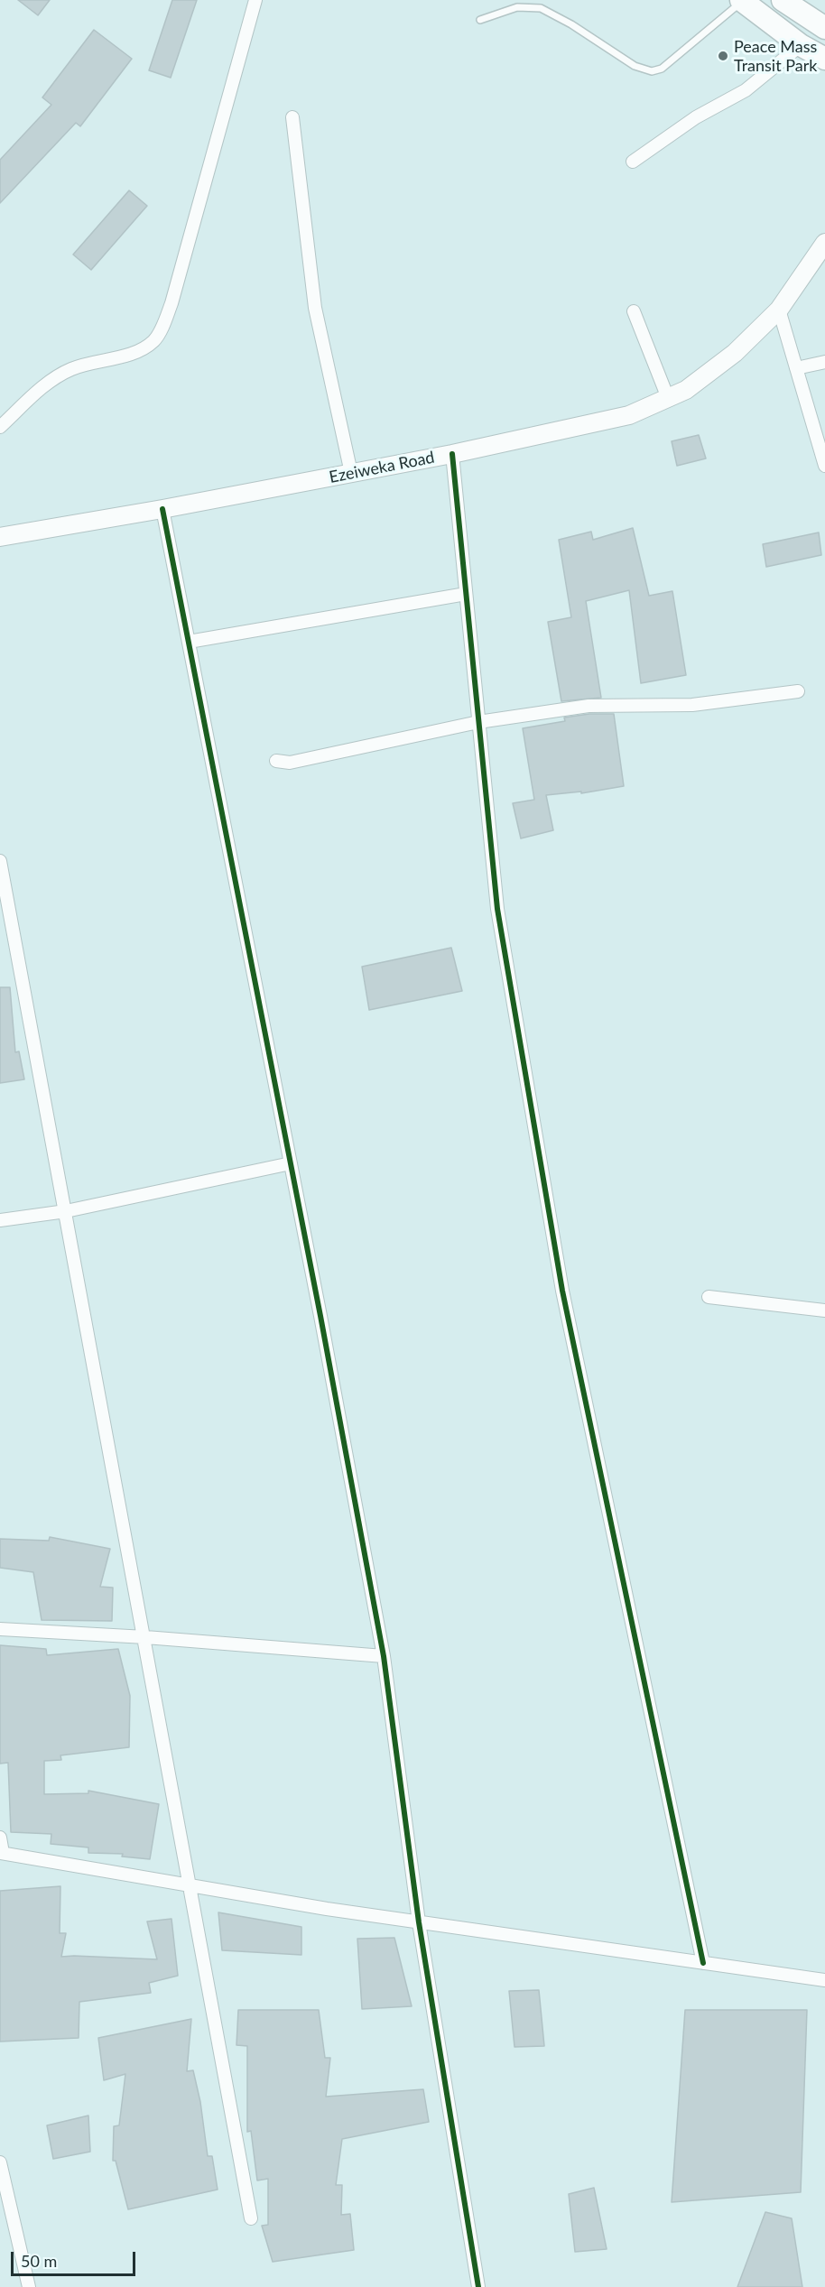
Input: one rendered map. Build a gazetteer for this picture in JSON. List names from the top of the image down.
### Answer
{
  "streets": {
    "main road": ["Ezeiweka Road"]
  },
  "places": ["Peace Mass Transit Park"],
  "scale_bar": "50 m"
}
